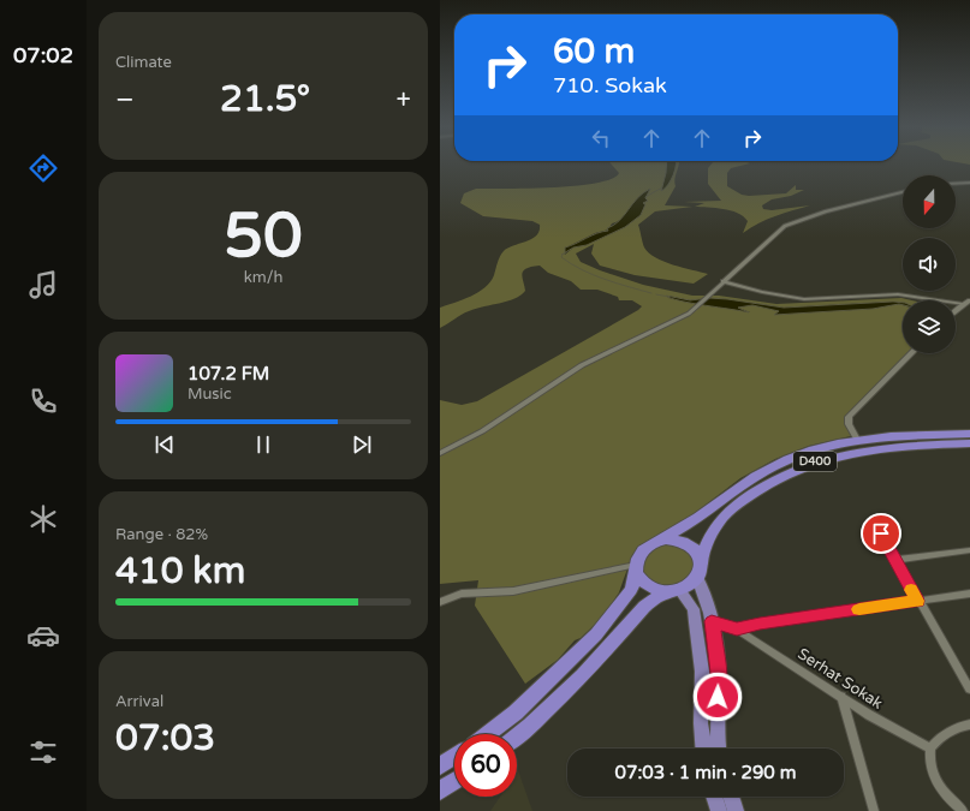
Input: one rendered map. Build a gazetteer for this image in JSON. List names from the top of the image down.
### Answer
{
  "streets": {
    "highway": ["D400"],
    "street": ["Serhat Sokak"]
  },
  "north": "bottom",
  "page": {
    "tabs": "07:02",
    "tile": [
      "Climate",
      ["50", "km/h"],
      ["Range · 82%", "410 km"],
      ["Arrival", "07:03"]
    ],
    "turn": ["60 m", "710. Sokak"],
    "heat": ["−", "21.5°", "+"],
    "song": ["107.2 FM", "Music"],
    "limit": "60",
    "trip": "07:03 · 1 min · 290 m"
  }
}
